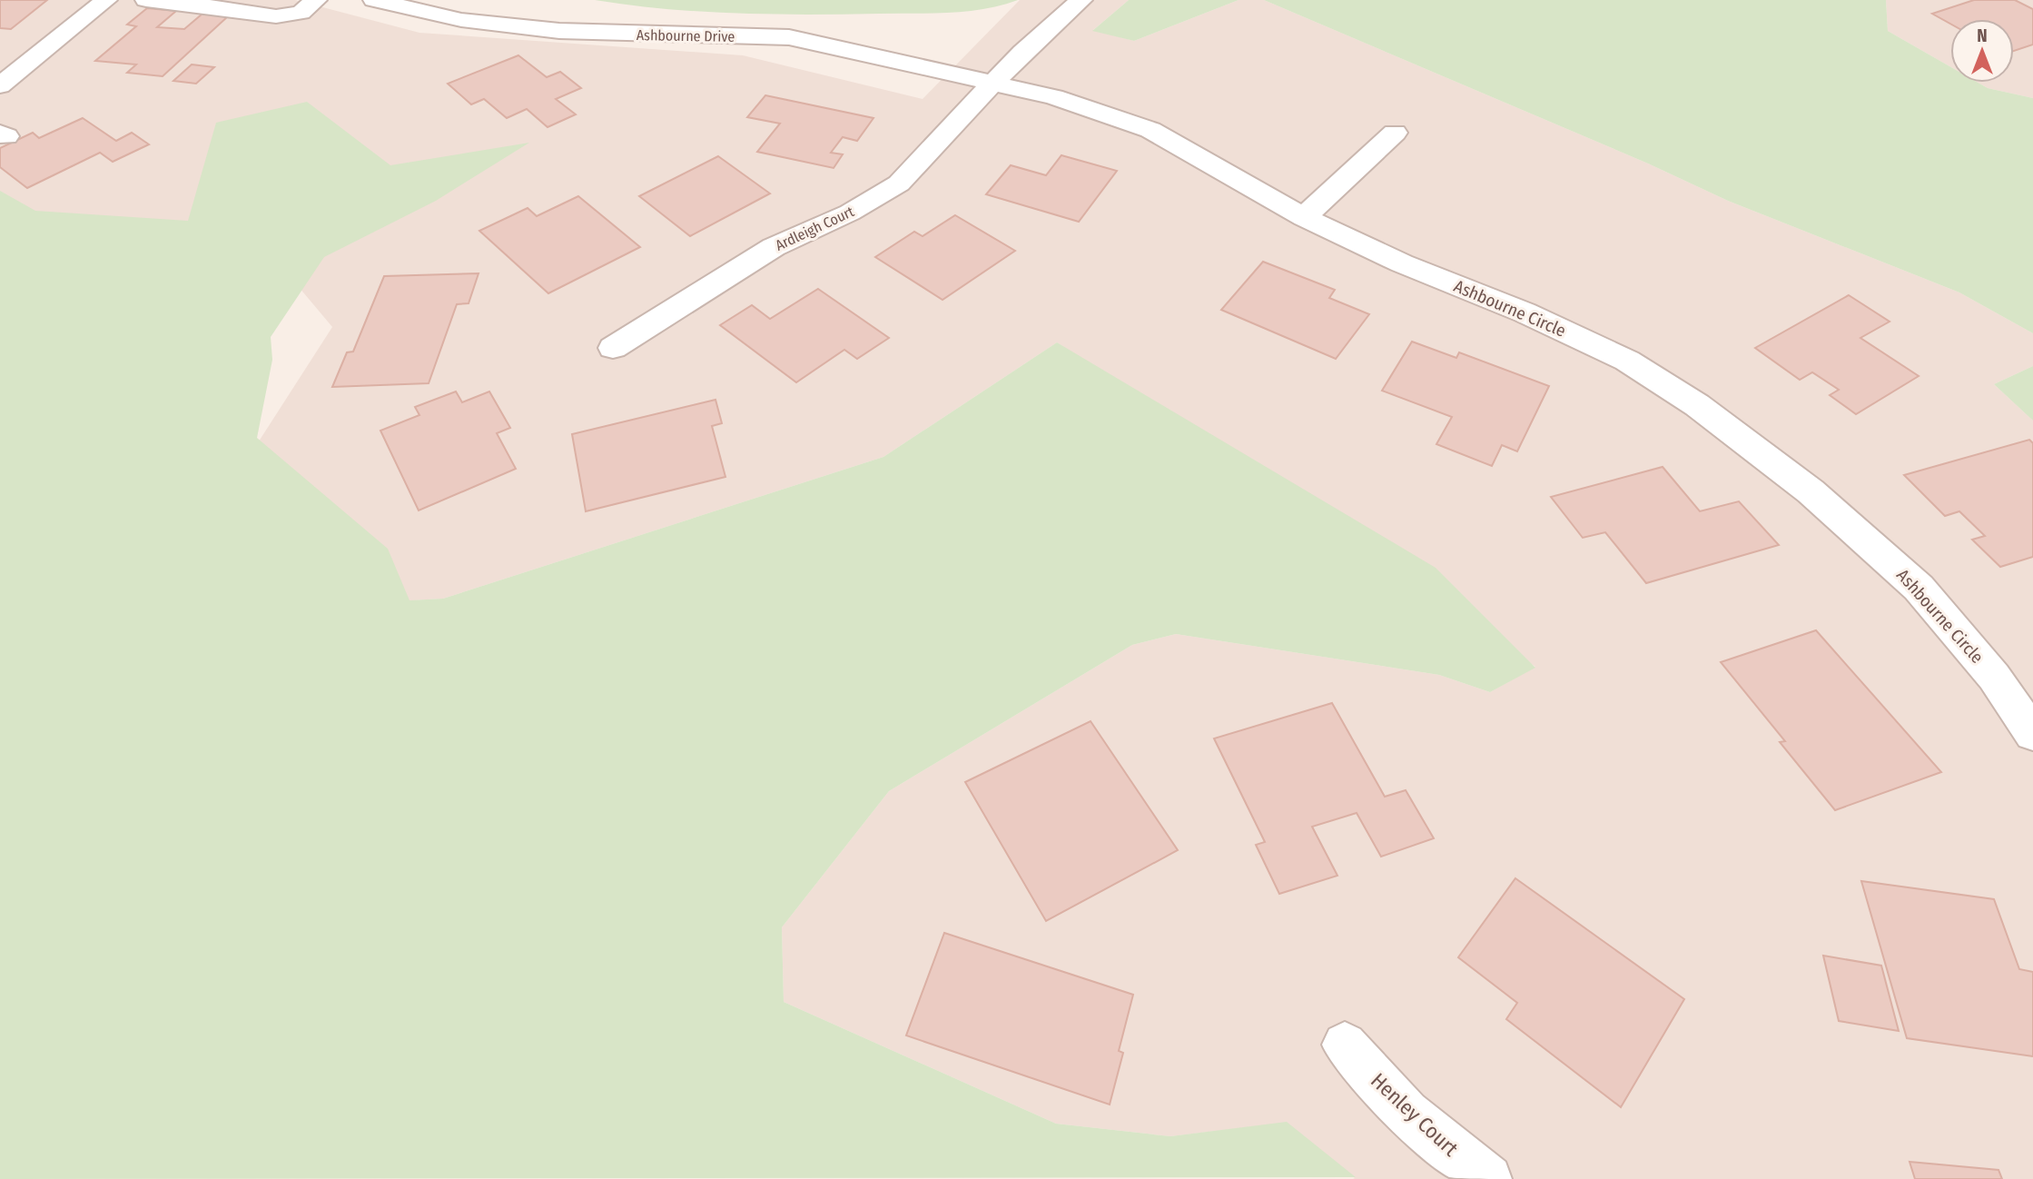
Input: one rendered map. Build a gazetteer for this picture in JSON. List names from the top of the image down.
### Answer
{
  "streets": {
    "street": [
      "Ashbourne Drive",
      "Ardleigh Court",
      "Ashbourne Circle",
      "Henley Court"
    ]
  },
  "crossings": [
    ["Ashbourne Drive", "Ardleigh Court"],
    ["Ashbourne Drive", "Ashbourne Circle"],
    ["Ardleigh Court", "Ashbourne Circle"]
  ],
  "north": "top"
}
